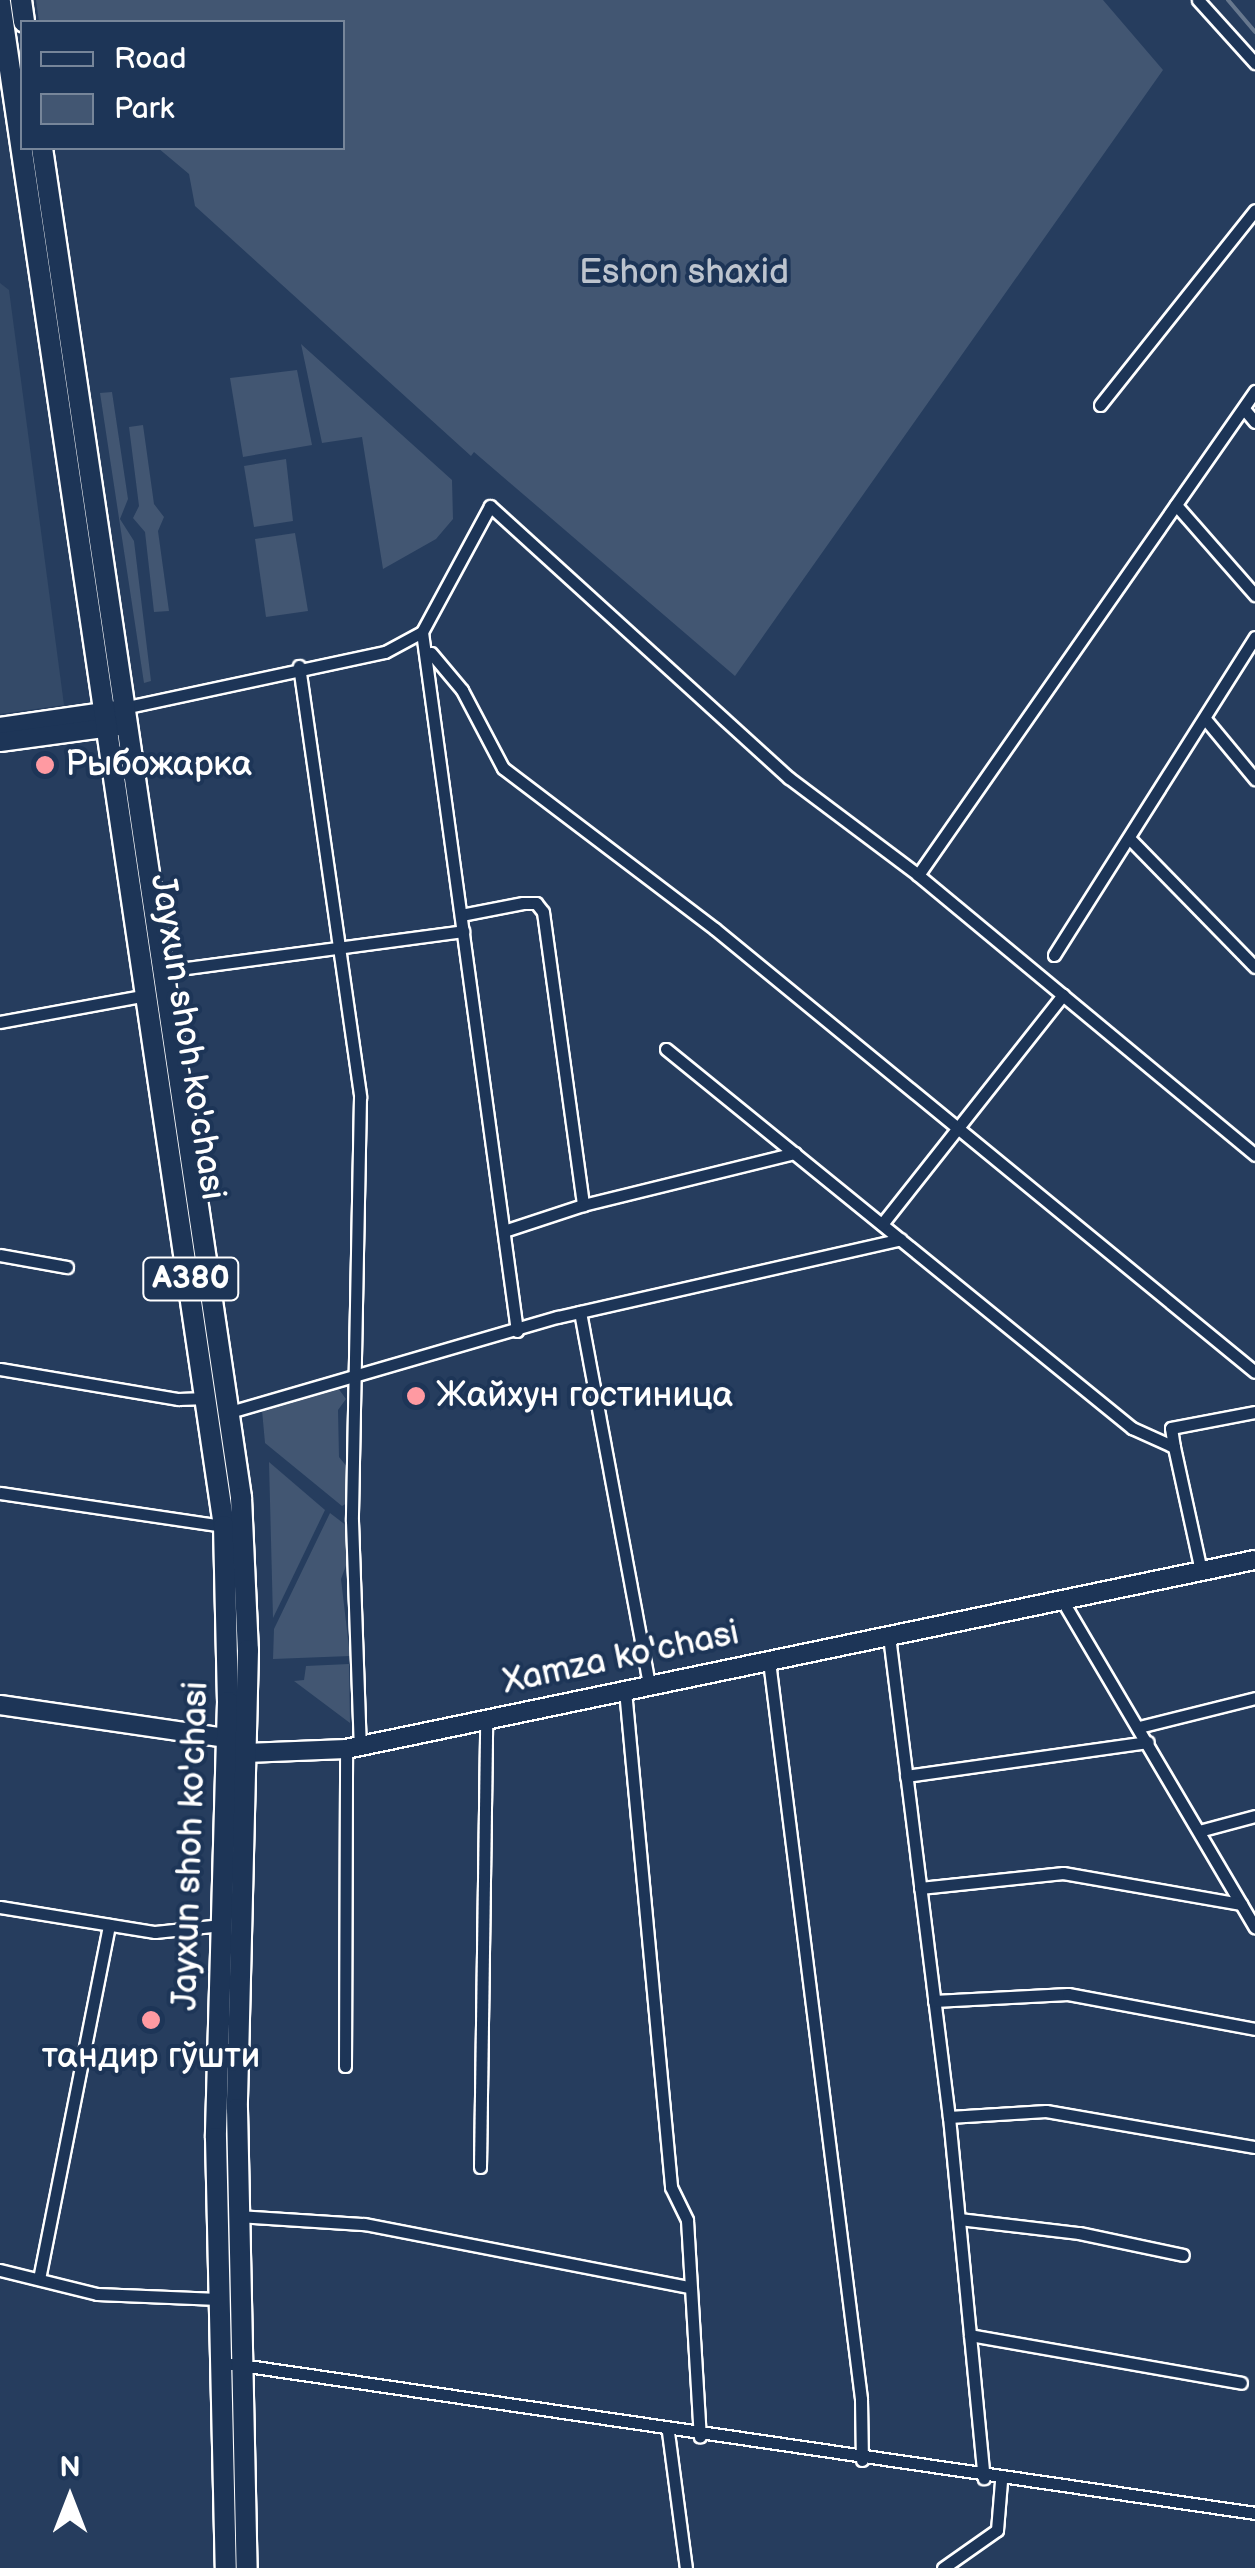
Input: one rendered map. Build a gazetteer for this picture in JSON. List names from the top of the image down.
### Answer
{
  "streets": {
    "highway": ["Jayxun shoh ko'chasi", "A380"],
    "street": ["Xamza ko'chasi"]
  },
  "crossings": [
    ["Jayxun shoh ko'chasi", "Xamza ko'chasi"]
  ],
  "parks": ["Eshon shaxid"],
  "places": ["Рыбожарка", "Жайхун гостиница", "тандир гўшти"],
  "legend": ["Road", "Park"],
  "north": "top"
}
